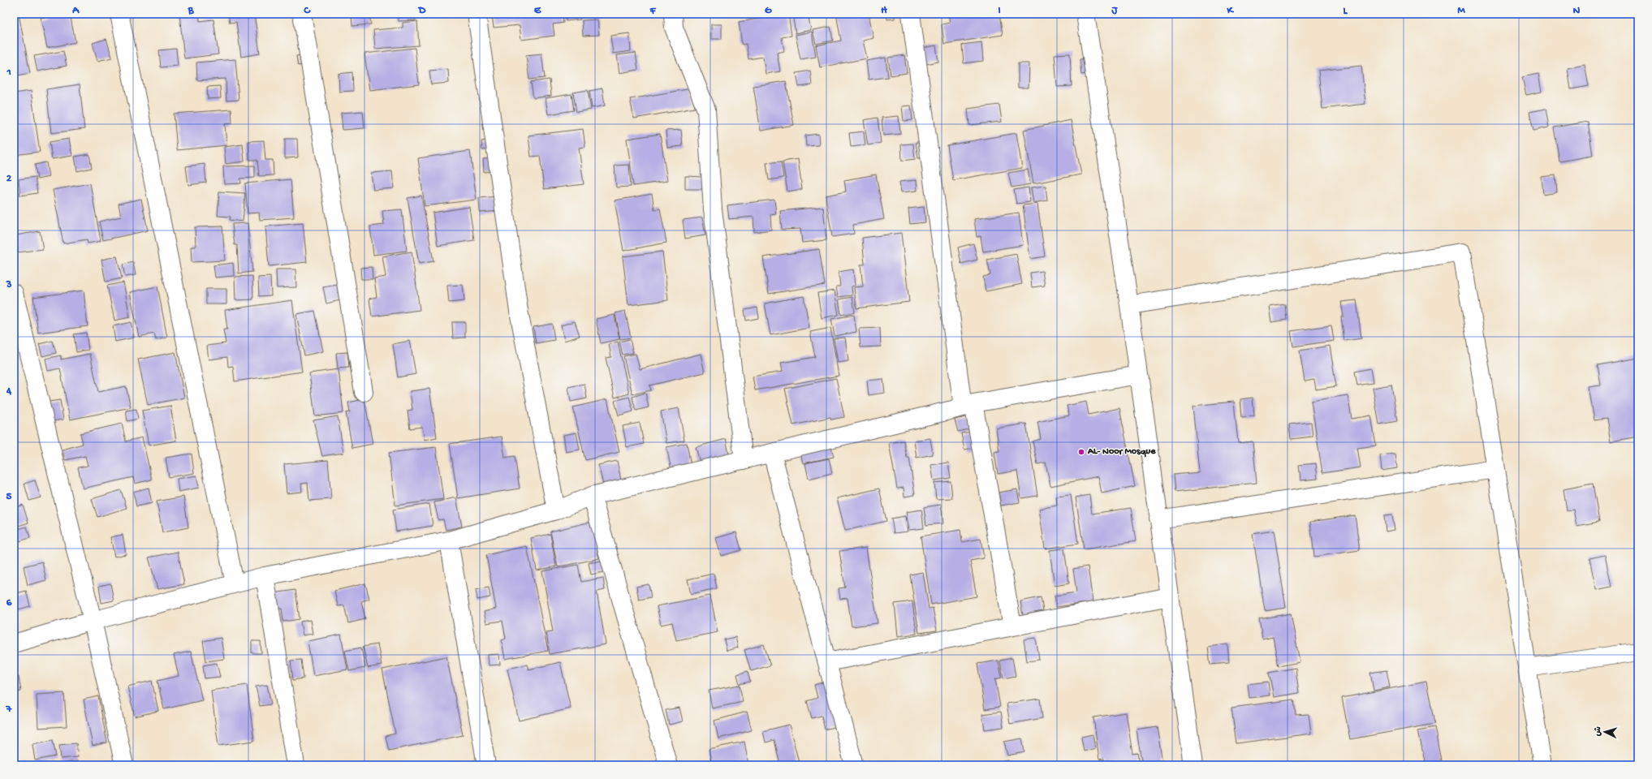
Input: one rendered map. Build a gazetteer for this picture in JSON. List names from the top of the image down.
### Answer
{
  "places": ["AL- Noor Mosque"],
  "north": "left",
  "grid": {
    "columns": [
      "A",
      "B",
      "C",
      "D",
      "E",
      "F",
      "G",
      "H",
      "I",
      "J",
      "K",
      "L",
      "M",
      "N"
    ],
    "rows": [
      "1",
      "2",
      "3",
      "4",
      "5",
      "6",
      "7"
    ]
  }
}
